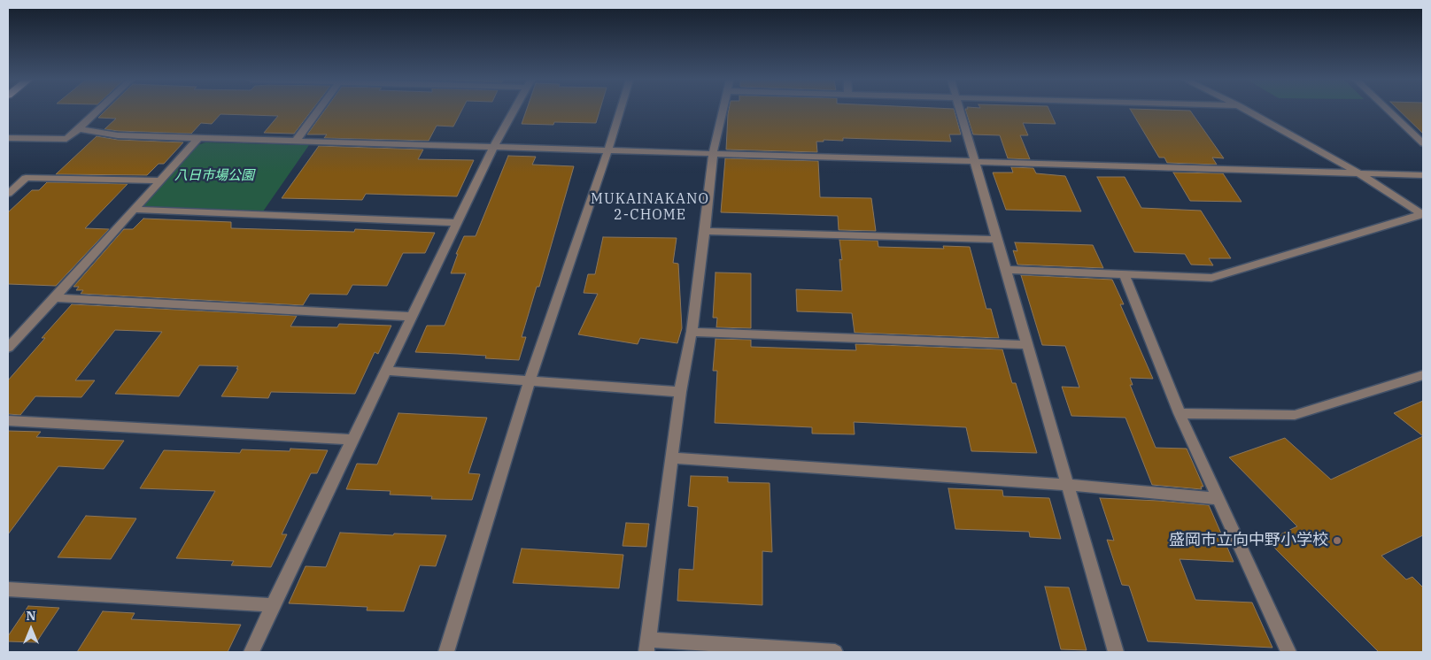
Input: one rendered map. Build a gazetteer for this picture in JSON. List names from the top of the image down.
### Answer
{
  "districts": ["MUKAINAKANO 2-CHOME"],
  "parks": ["八日市場公園"],
  "places": ["盛岡市立向中野小学校"],
  "north": "top"
}
